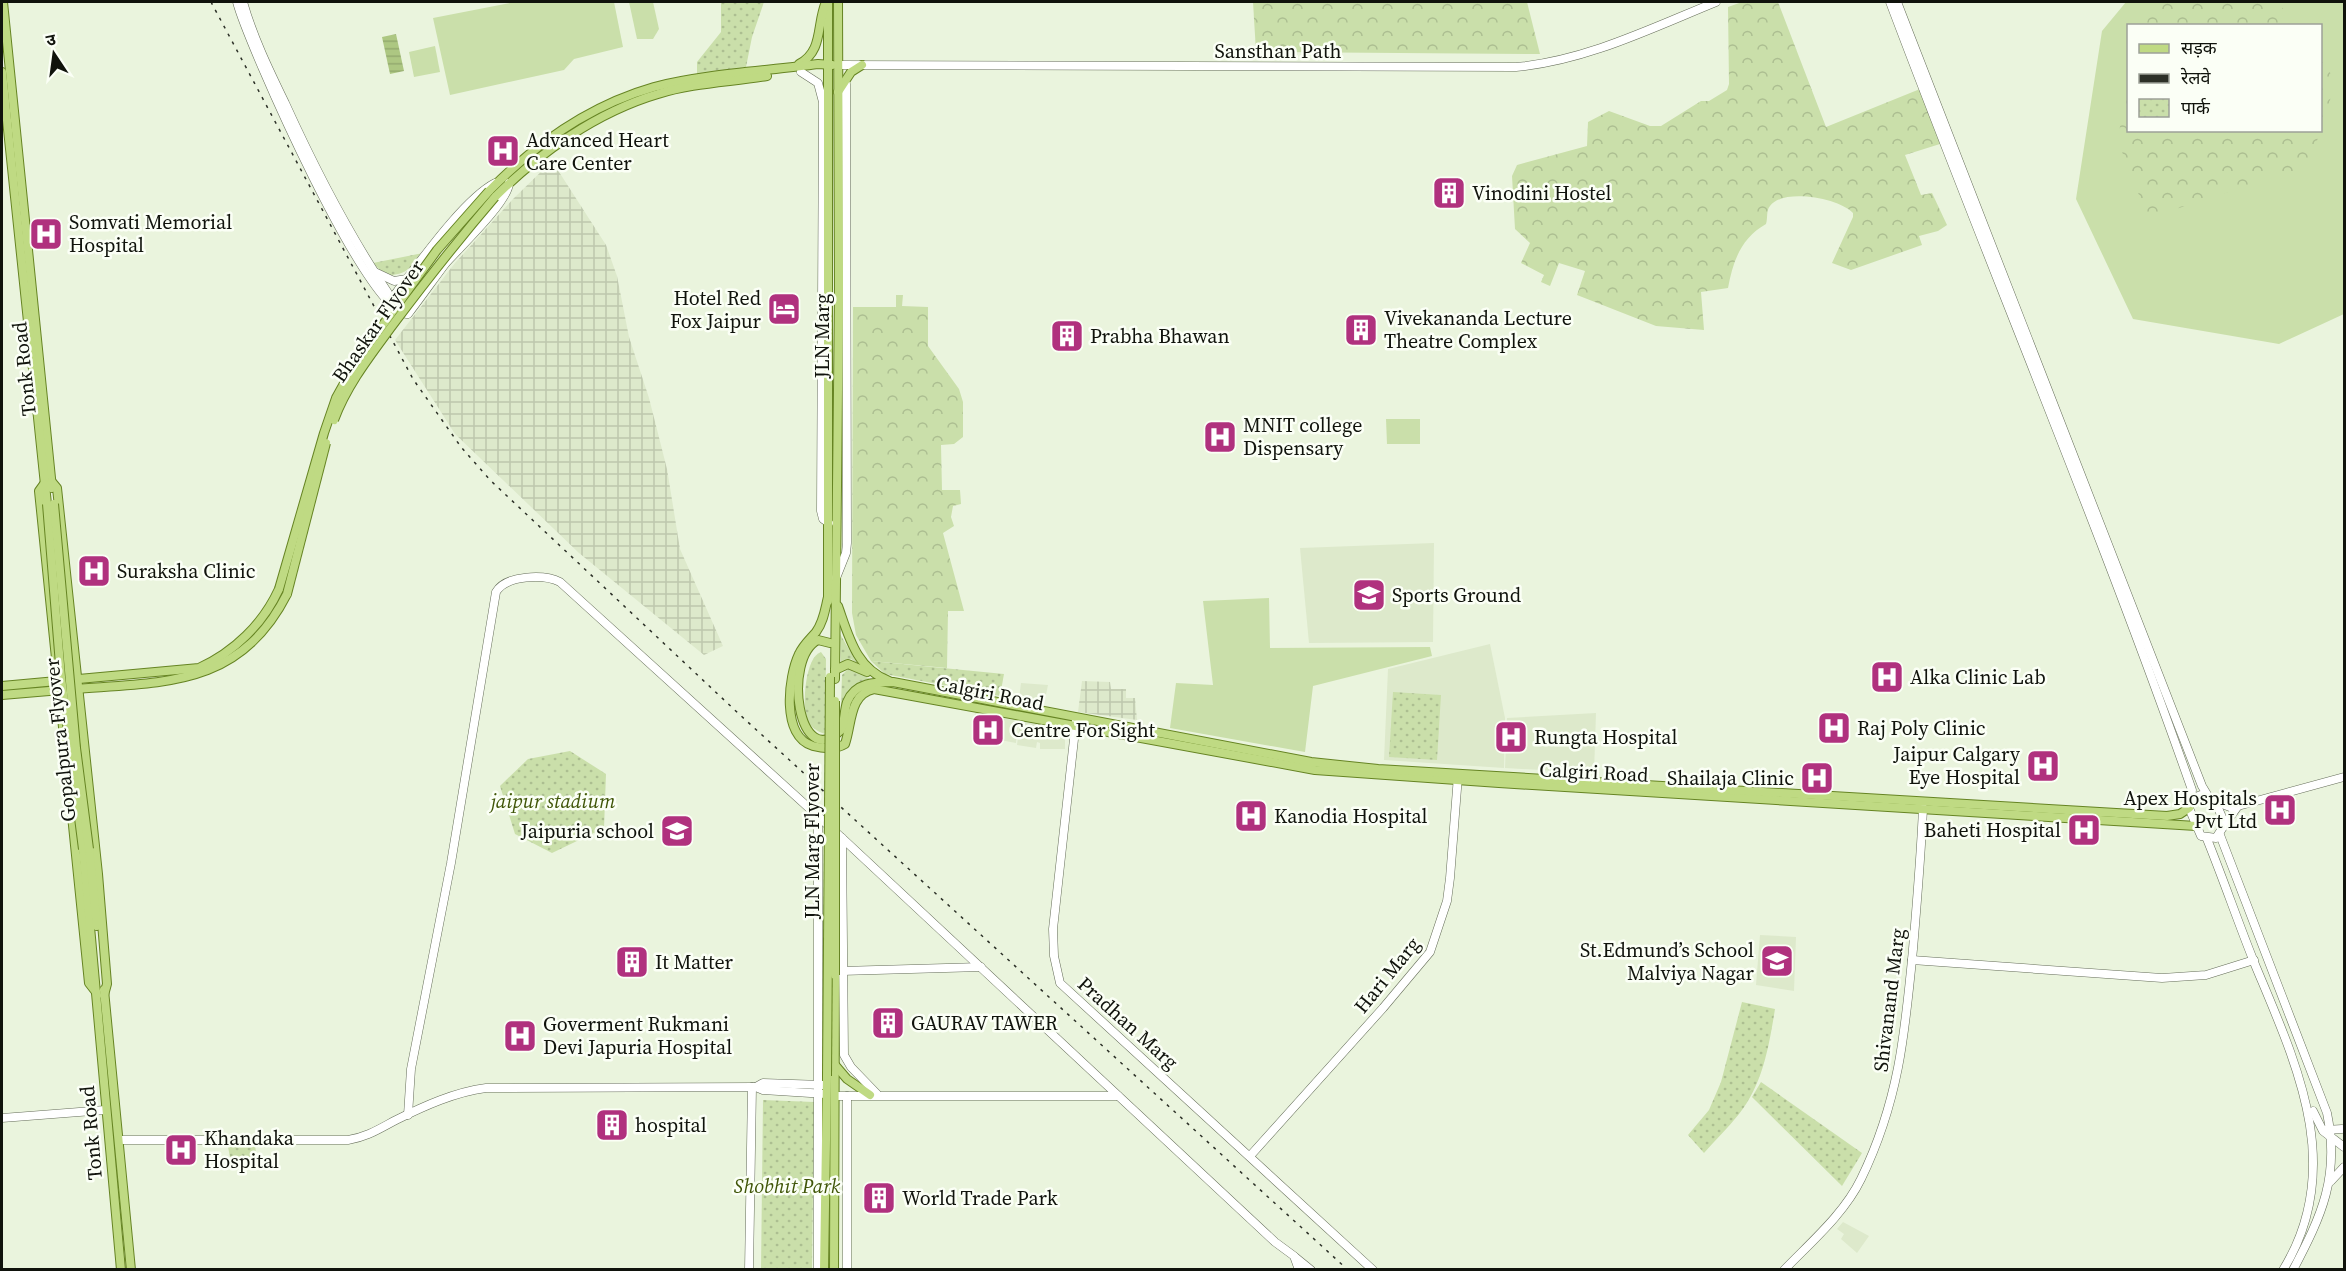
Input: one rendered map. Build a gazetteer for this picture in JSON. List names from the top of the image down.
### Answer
{
  "streets": {
    "main road": [
      "Bhaskar Flyover",
      "JLN Marg",
      "Tonk Road",
      "Calgiri Road",
      "Gopalpura Flyover",
      "JLN Marg Flyover"
    ],
    "street": [
      "Sansthan Path",
      "Hari Marg",
      "Shivanand Marg",
      "Pradhan Marg"
    ]
  },
  "crossings": [
    ["Sansthan Path", "JLN Marg"],
    ["Bhaskar Flyover", "JLN Marg"],
    ["JLN Marg", "JLN Marg Flyover"],
    ["Tonk Road", "Gopalpura Flyover"],
    ["Calgiri Road", "Hari Marg"],
    ["Calgiri Road", "Shivanand Marg"],
    ["Calgiri Road", "Pradhan Marg"],
    ["Hari Marg", "Pradhan Marg"]
  ],
  "parks": ["jaipur stadium", "Shobhit Park"],
  "places": {
    "hospital": [
      "Advanced Heart Care Center",
      "Somvati Memorial Hospital",
      "MNIT college Dispensary",
      "Suraksha Clinic",
      "Alka Clinic Lab",
      "Raj Poly Clinic",
      "Centre For Sight",
      "Rungta Hospital",
      "Jaipur Calgary Eye Hospital",
      "Shailaja Clinic",
      "Apex Hospitals Pvt Ltd",
      "Kanodia Hospital",
      "Baheti Hospital",
      "Goverment Rukmani Devi Japuria Hospital",
      "Khandaka Hospital"
    ],
    "building": [
      "Vinodini Hostel",
      "Vivekananda Lecture Theatre Complex",
      "Prabha Bhawan",
      "It Matter",
      "GAURAV TAWER",
      "hospital",
      "World Trade Park"
    ],
    "hotel": ["Hotel Red Fox Jaipur"],
    "school or university": ["Sports Ground", "Jaipuria school", "St.Edmund’s School Malviya Nagar"]
  },
  "legend": ["सड़क", "रेलवे", "पार्क"],
  "north": "top"
}
